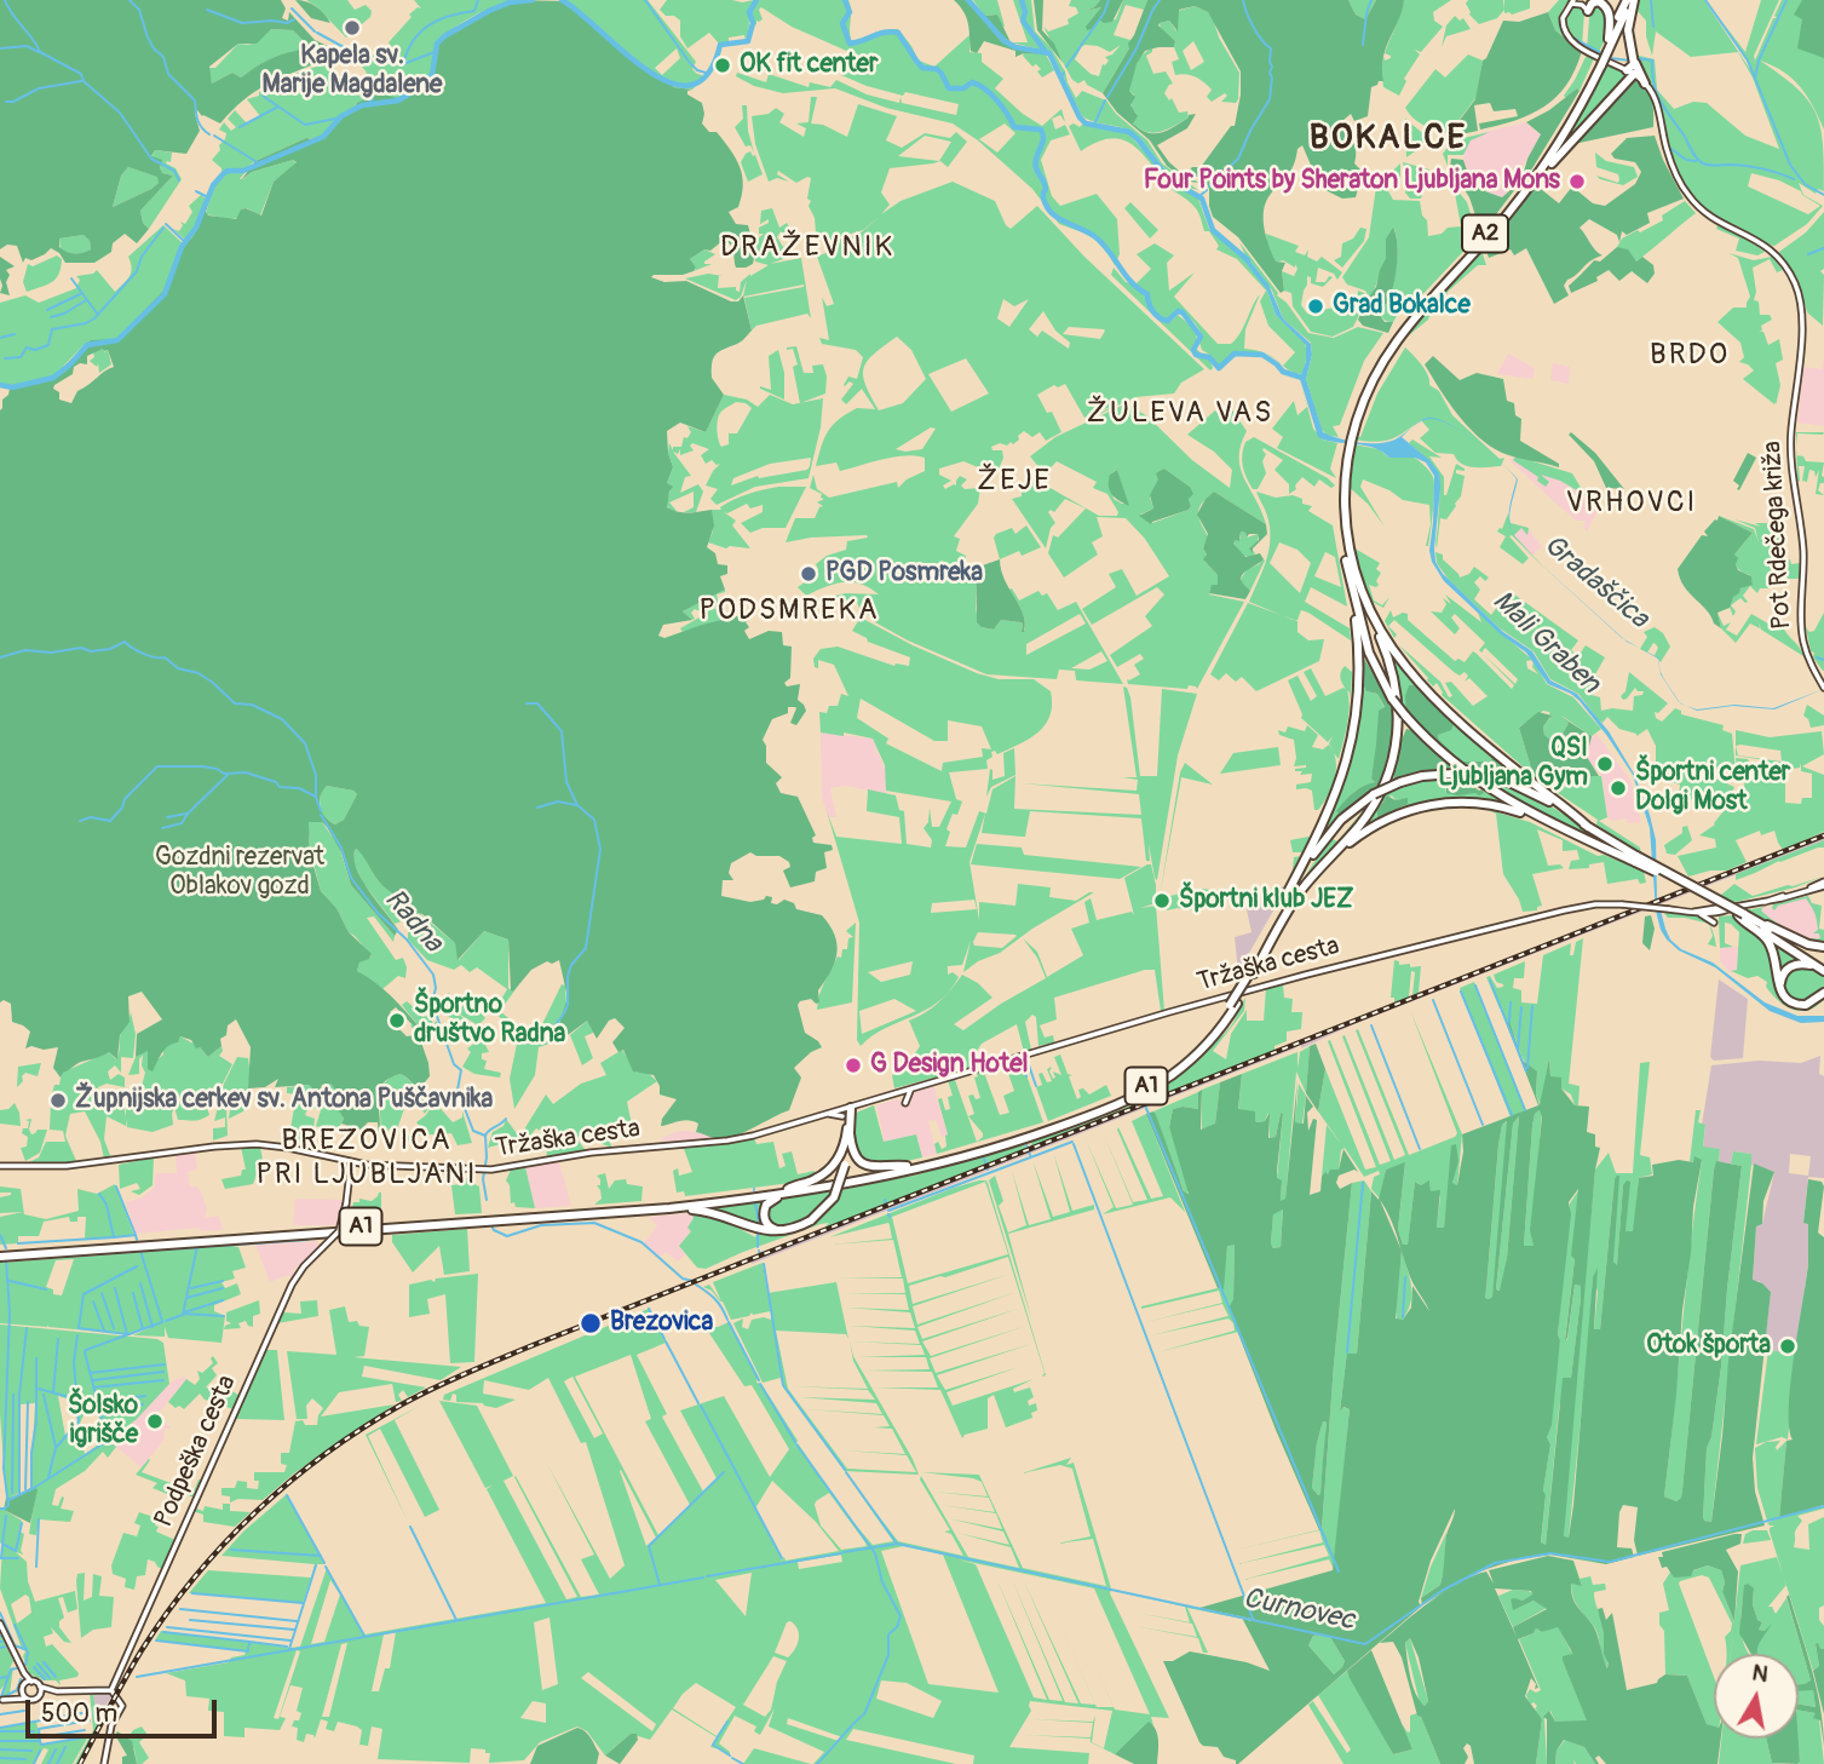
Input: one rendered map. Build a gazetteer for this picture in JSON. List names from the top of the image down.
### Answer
{
  "streets": {
    "highway": ["A2", "A1"],
    "main road": ["Pot Rdečega križa", "Tržaška cesta", "Podpeška cesta"]
  },
  "crossings": [
    ["A2", "A1"],
    ["Tržaška cesta", "A1"],
    ["Tržaška cesta", "Podpeška cesta"]
  ],
  "districts": [
    "BOKALCE",
    "DRAŽEVNIK",
    "BRDO",
    "ŽULEVA VAS",
    "ŽEJE",
    "VRHOVCI",
    "PODSMREKA",
    "BREZOVICA PRI LJUBLJANI"
  ],
  "water": [
    "Gradaščica",
    "Mali Graben",
    "Radna",
    "Curnovec"
  ],
  "parks": ["Gozdni rezervat Oblakov gozd"],
  "places": [
    "Kapela sv. Marije Magdalene",
    "OK fit center",
    "Four Points by Sheraton Ljubljana Mons",
    "Grad Bokalce",
    "PGD Posmreka",
    "QSI Ljubljana Gym",
    "Športni center Dolgi Most",
    "Športni klub JEZ",
    "Športno društvo Radna",
    "G Design Hotel",
    "Župnijska cerkev sv. Antona Puščavnika",
    "Brezovica",
    "Otok športa",
    "Šolsko igrišče"
  ],
  "scale_bar": "500 m",
  "north": "top"
}
